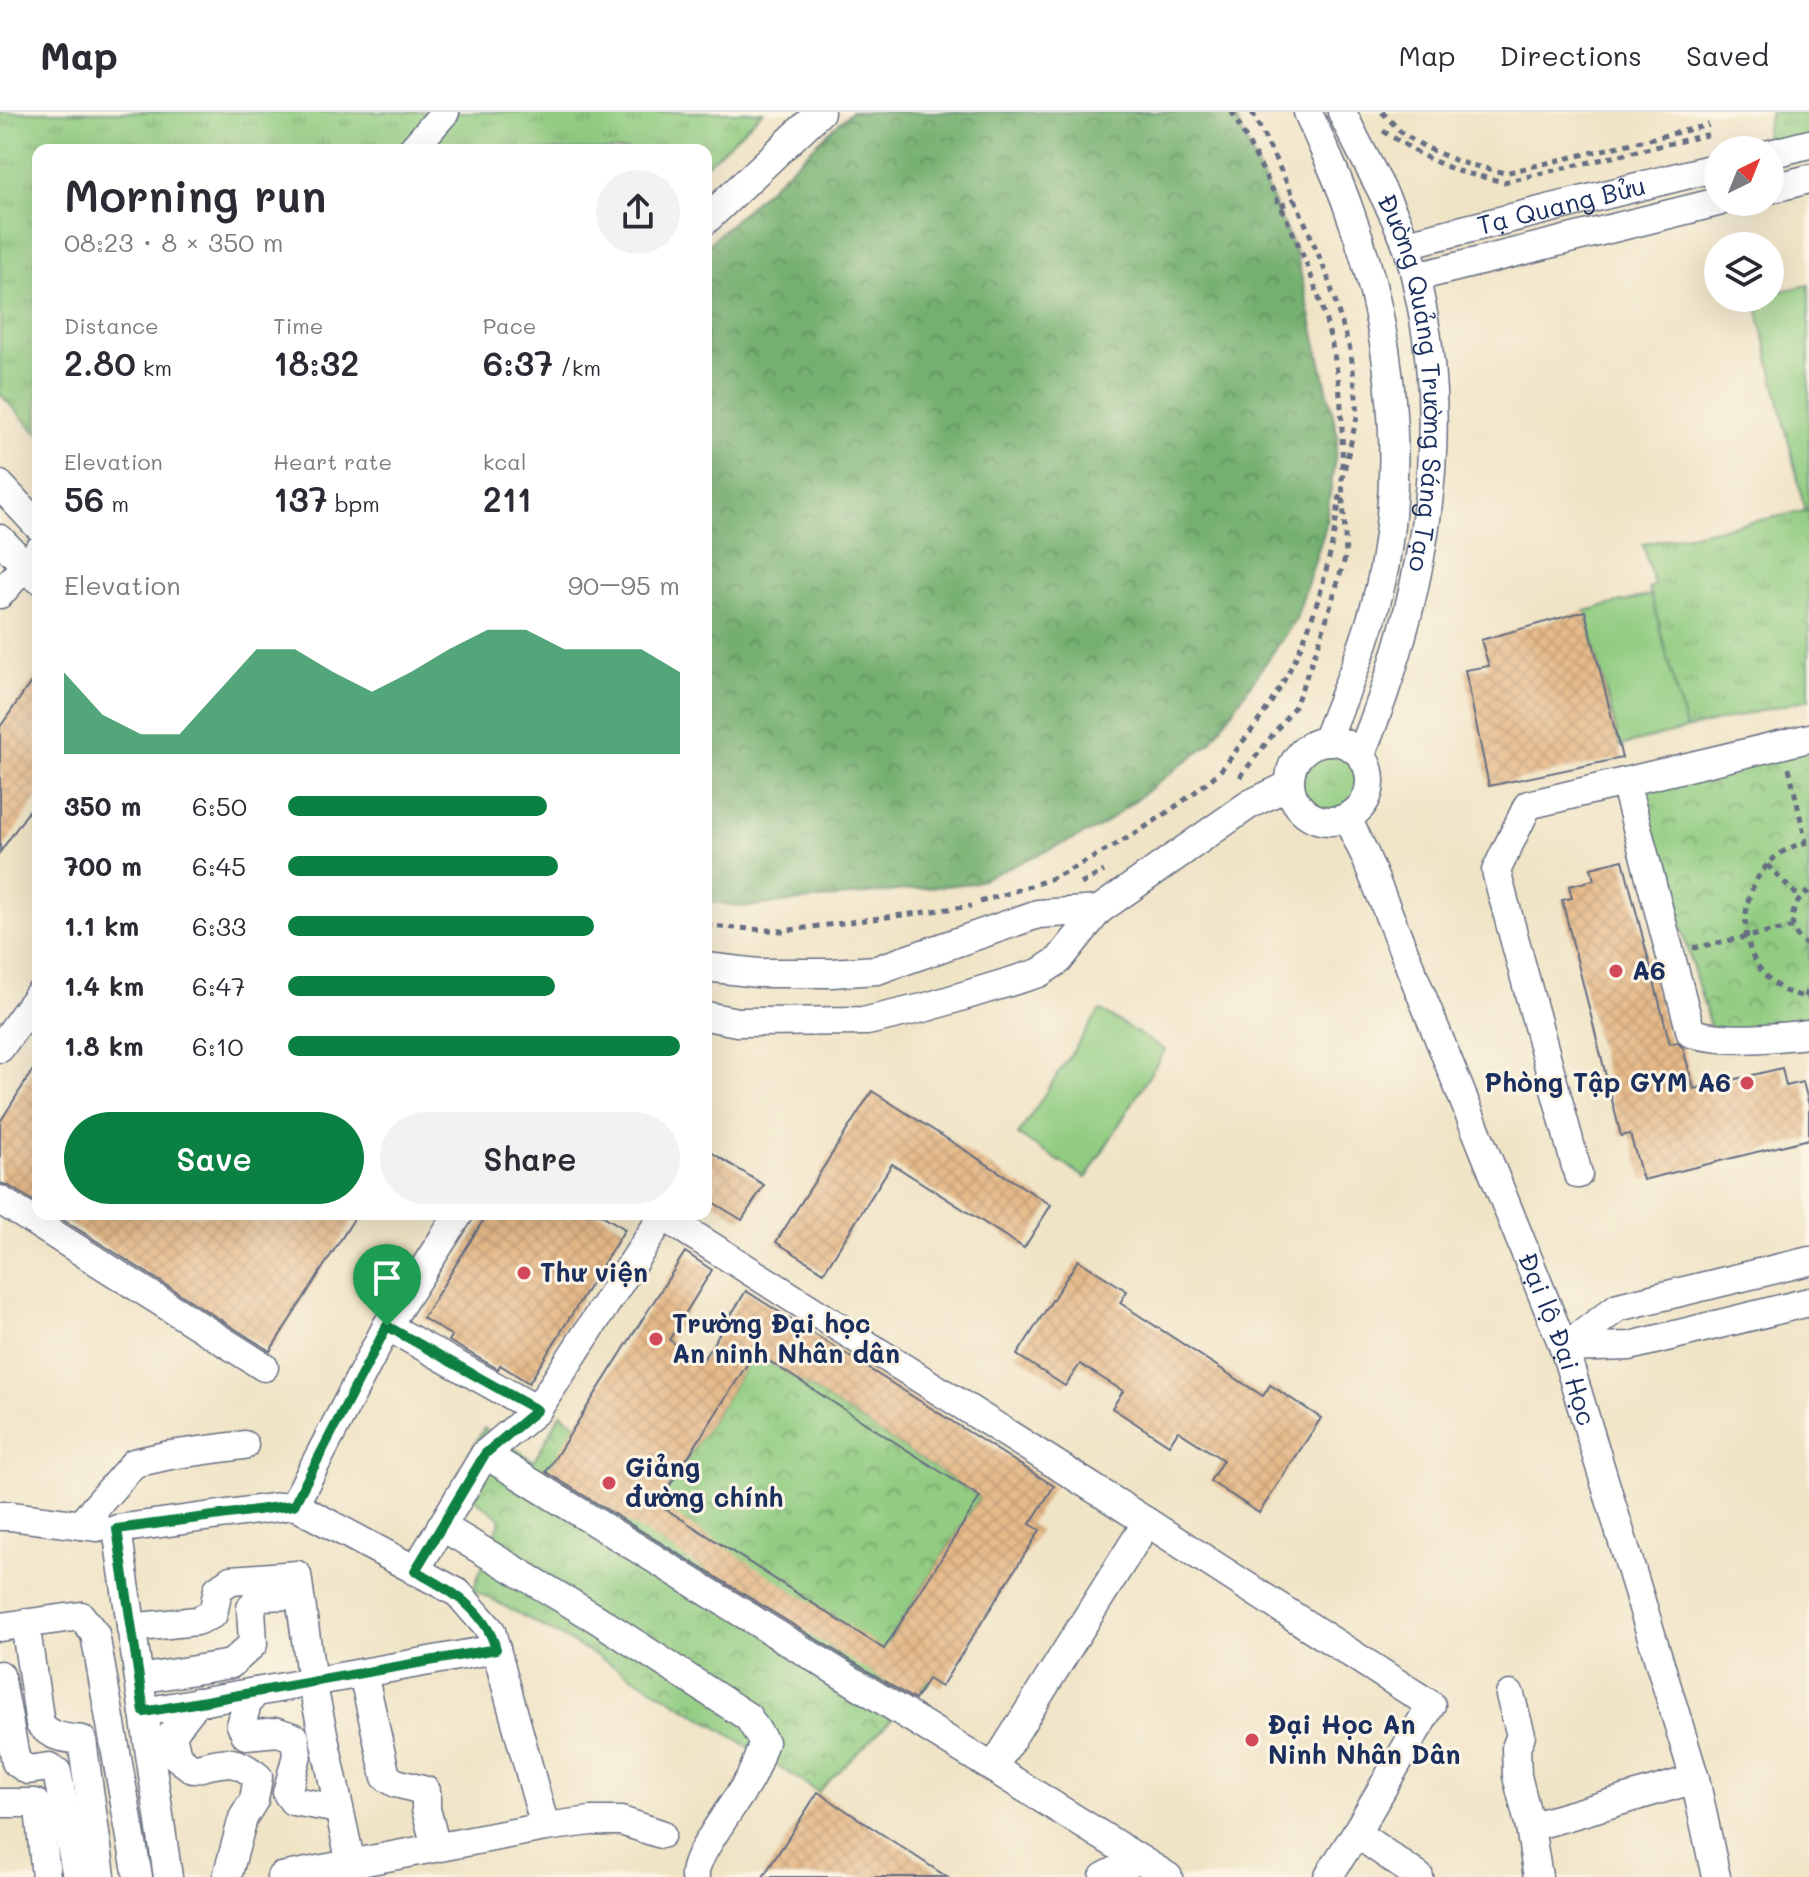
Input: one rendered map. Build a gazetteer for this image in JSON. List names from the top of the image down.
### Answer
{
  "streets": {
    "street": ["Tạ Quang Bửu", "Đường Quảng Trường Sáng Tạo", "Đại lộ Đại Học"]
  },
  "crossings": [
    ["Tạ Quang Bửu", "Đường Quảng Trường Sáng Tạo"],
    ["Đường Quảng Trường Sáng Tạo", "Đại lộ Đại Học"]
  ],
  "places": [
    "A6",
    "Phòng Tập GYM A6",
    "Thư viện",
    "Trường Đại học An ninh Nhân dân",
    "Giảng đường chính",
    "Đại Học An Ninh Nhân Dân"
  ],
  "north": "top right",
  "page": {
    "header": "Map",
    "nav": ["Map", "Directions", "Saved"],
    "heading": ["Morning run", "08:23 · 8 × 350 m"],
    "stats": [
      ["Distance", "2.80 km"],
      ["Time", "18:32"],
      ["Pace", "6:37 /km"],
      ["Elevation", "56 m"],
      ["Heart rate", "137 bpm"],
      ["kcal", "211"]
    ],
    "chart": ["Elevation", "90–95 m"],
    "list": [
      {
        "name": "350 m",
        "note": "6:50"
      },
      {
        "name": "700 m",
        "note": "6:45"
      },
      {
        "name": "1.1 km",
        "note": "6:33"
      },
      {
        "name": "1.4 km",
        "note": "6:47"
      },
      {
        "name": "1.8 km",
        "note": "6:10"
      }
    ],
    "buttons": ["Save", "Share"]
  }
}
